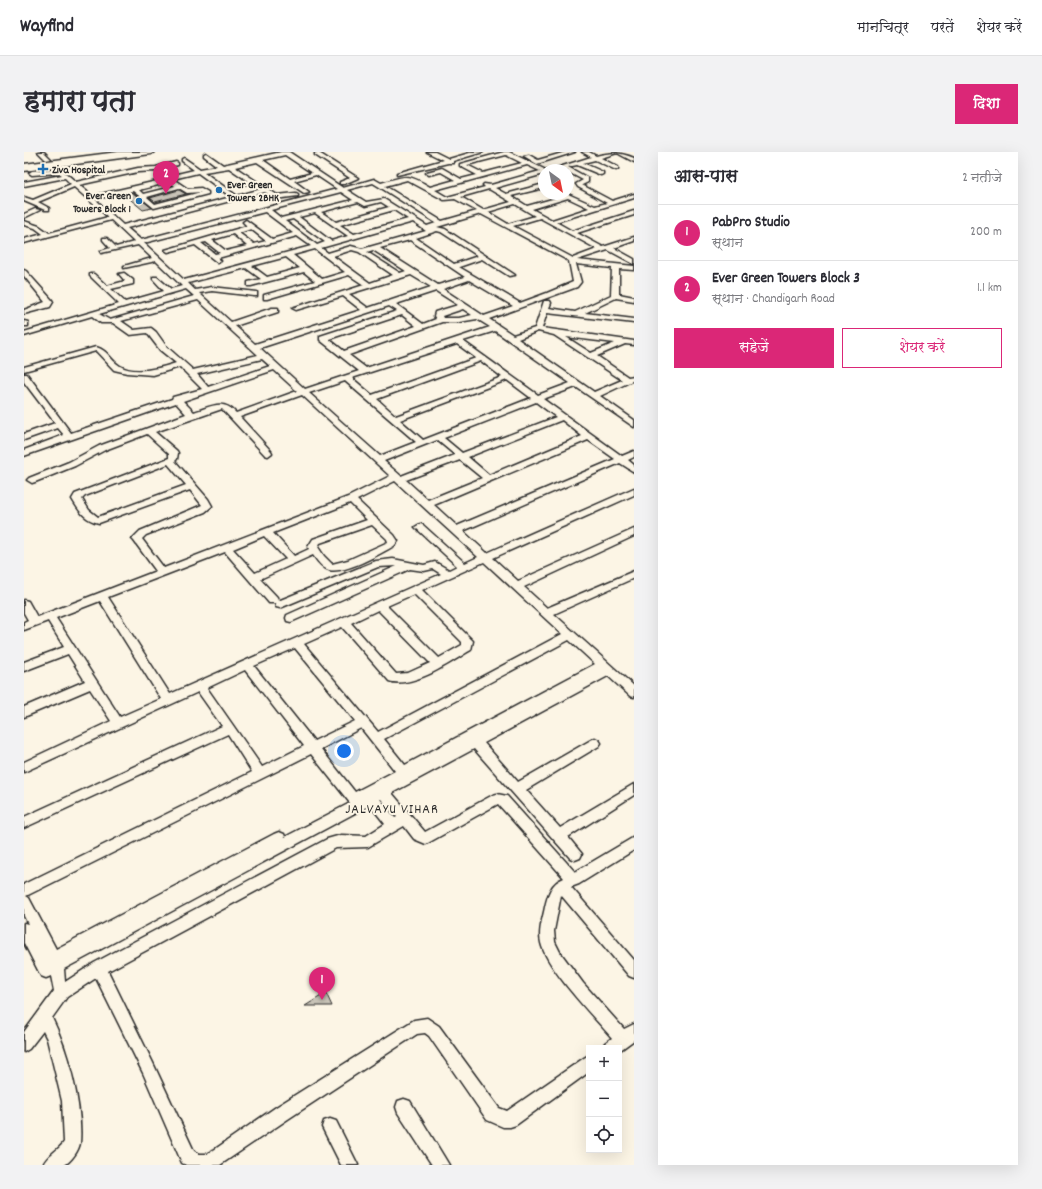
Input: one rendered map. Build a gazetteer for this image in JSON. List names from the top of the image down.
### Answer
{
  "districts": ["JALVAYU VIHAR"],
  "places": {
    "health": ["Ziva Hospital"],
    "other": ["Ever Green Towers 2BHK", "Ever Green Towers Block 1"]
  },
  "north": "bottom right",
  "page": {
    "header": "Wayfind",
    "nav": ["मानचित्र", "परतें", "शेयर करें"],
    "title": "हमारा पता",
    "buttons": [
      "दिशा",
      ["सहेजें", "शेयर करें"]
    ],
    "heading": ["आस-पास", "2 नतीजे"],
    "pins": ["2", "1"],
    "list": [
      {
        "mark": "1",
        "name": "PabPro Studio",
        "note": "स्थान",
        "value": "200 m"
      },
      {
        "mark": "2",
        "name": "Ever Green Towers Block 3",
        "note": "स्थान · Chandigarh Road",
        "value": "1.1 km"
      }
    ],
    "map_buttons": ["+", "−"]
  }
}
